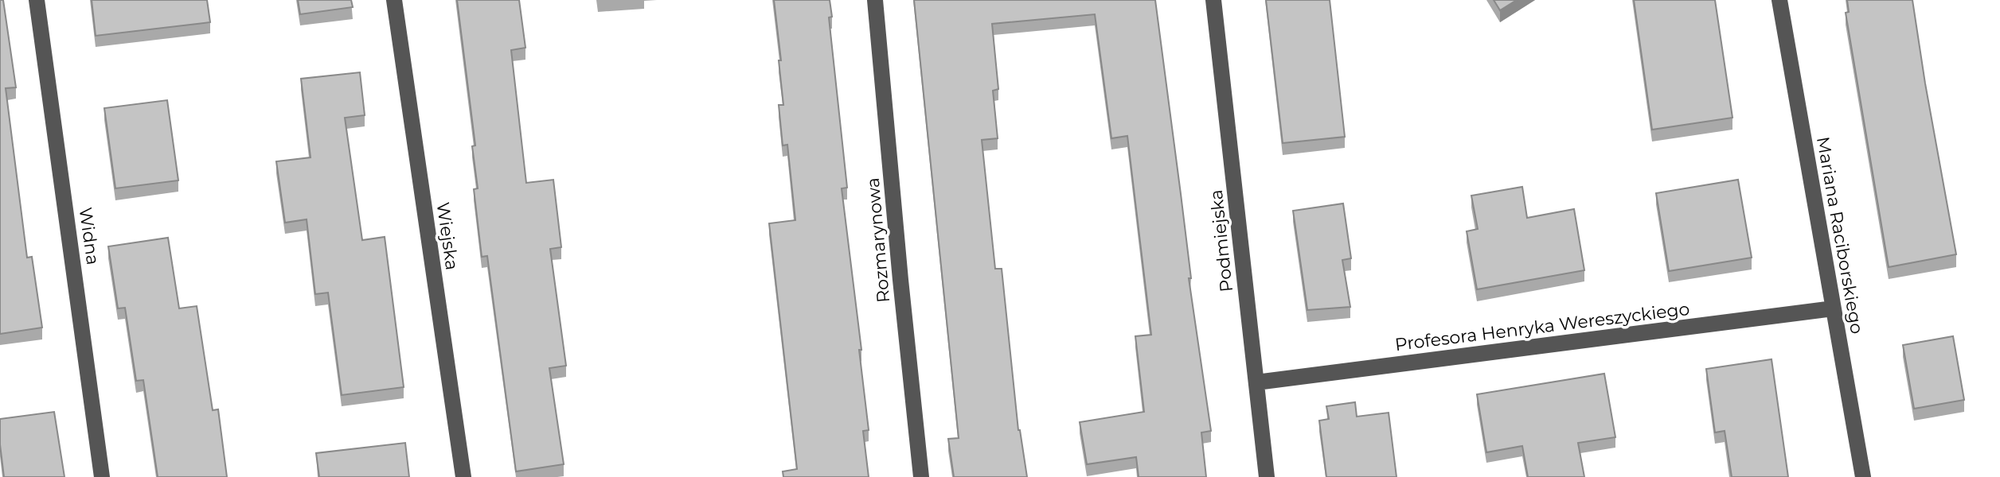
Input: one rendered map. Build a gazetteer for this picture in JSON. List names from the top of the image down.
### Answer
{
  "streets": {
    "street": [
      "Mariana Raciborskiego",
      "Widna",
      "Wiejska",
      "Rozmarynowa",
      "Podmiejska",
      "Profesora Henryka Wereszyckiego"
    ]
  },
  "crossings": [
    ["Mariana Raciborskiego", "Profesora Henryka Wereszyckiego"],
    ["Podmiejska", "Profesora Henryka Wereszyckiego"]
  ]
}
